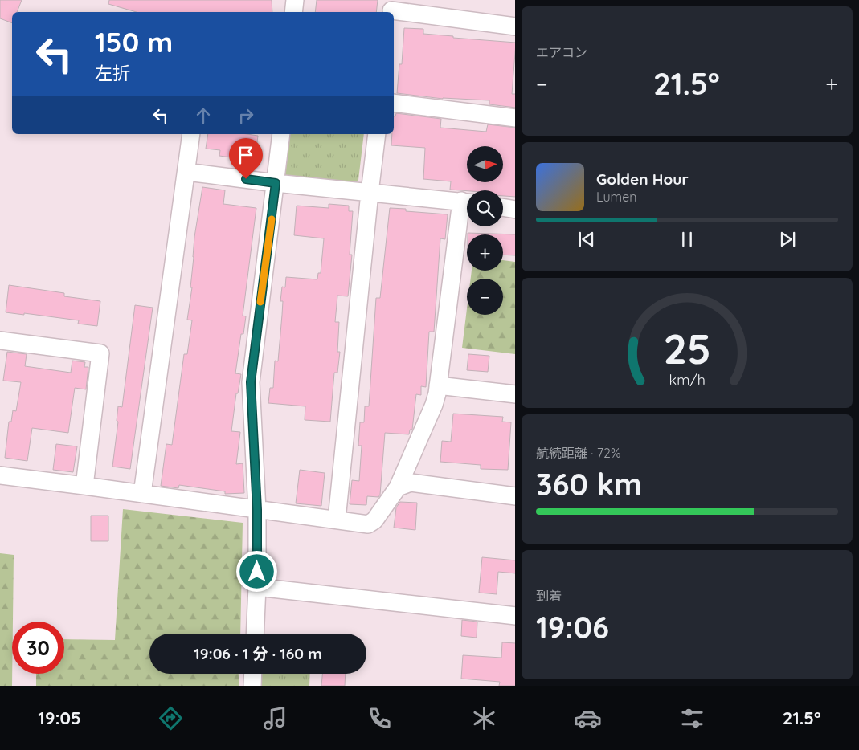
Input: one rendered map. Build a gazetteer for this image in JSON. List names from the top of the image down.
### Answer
{
  "north": "right",
  "page": {
    "tile": [
      "エアコン",
      ["航続距離 · 72%", "360 km"],
      ["到着", "19:06"]
    ],
    "turn": ["150 m", "左折"],
    "heat": ["−", "21.5°", "+"],
    "map_buttons": ["+", "−"],
    "song": ["Golden Hour", "Lumen"],
    "limit": "30",
    "trip": "19:06 · 1 分 · 160 m",
    "tabs": ["19:05", "21.5°"],
    "gauge": ["25", "km/h"]
  }
}
